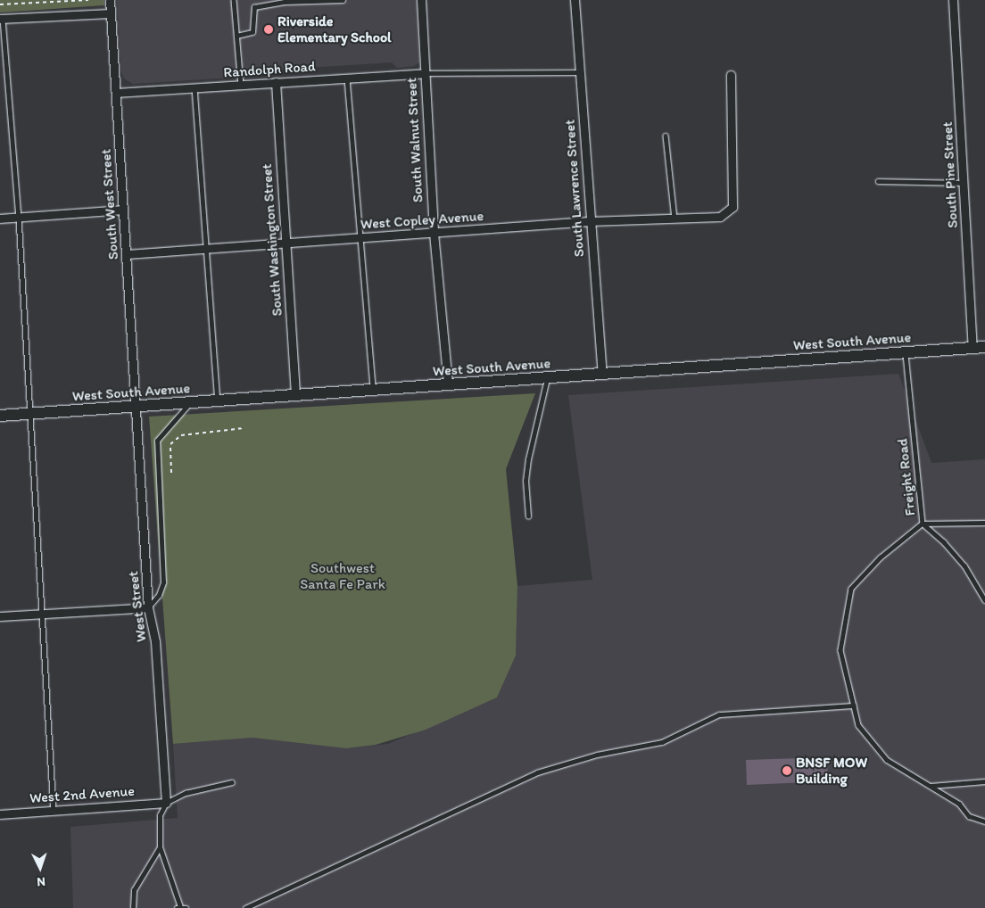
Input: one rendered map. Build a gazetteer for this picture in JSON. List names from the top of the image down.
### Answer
{
  "streets": {
    "main road": ["West South Avenue"],
    "street": [
      "Randolph Road",
      "South Walnut Street",
      "South Pine Street",
      "South Lawrence Street",
      "South West Street",
      "West Copley Avenue",
      "South Washington Street",
      "West Street",
      "West 2nd Avenue"
    ],
    "lane": ["Freight Road"]
  },
  "crossings": [
    ["Randolph Road", "South Walnut Street"],
    ["Randolph Road", "South West Street"],
    ["Randolph Road", "South Washington Street"],
    ["South Walnut Street", "West Copley Avenue"],
    ["South Walnut Street", "West South Avenue"],
    ["South Pine Street", "West South Avenue"],
    ["South Lawrence Street", "West Copley Avenue"],
    ["South Lawrence Street", "West South Avenue"],
    ["South West Street", "West Copley Avenue"],
    ["South West Street", "West South Avenue"],
    ["South West Street", "West Street"],
    ["West Copley Avenue", "South Washington Street"],
    ["South Washington Street", "West South Avenue"],
    ["West South Avenue", "Freight Road"],
    ["West South Avenue", "West Street"],
    ["West Street", "West 2nd Avenue"]
  ],
  "parks": ["Southwest Santa Fe Park"],
  "places": ["Riverside Elementary School", "BNSF MOW Building"],
  "north": "bottom"
}
